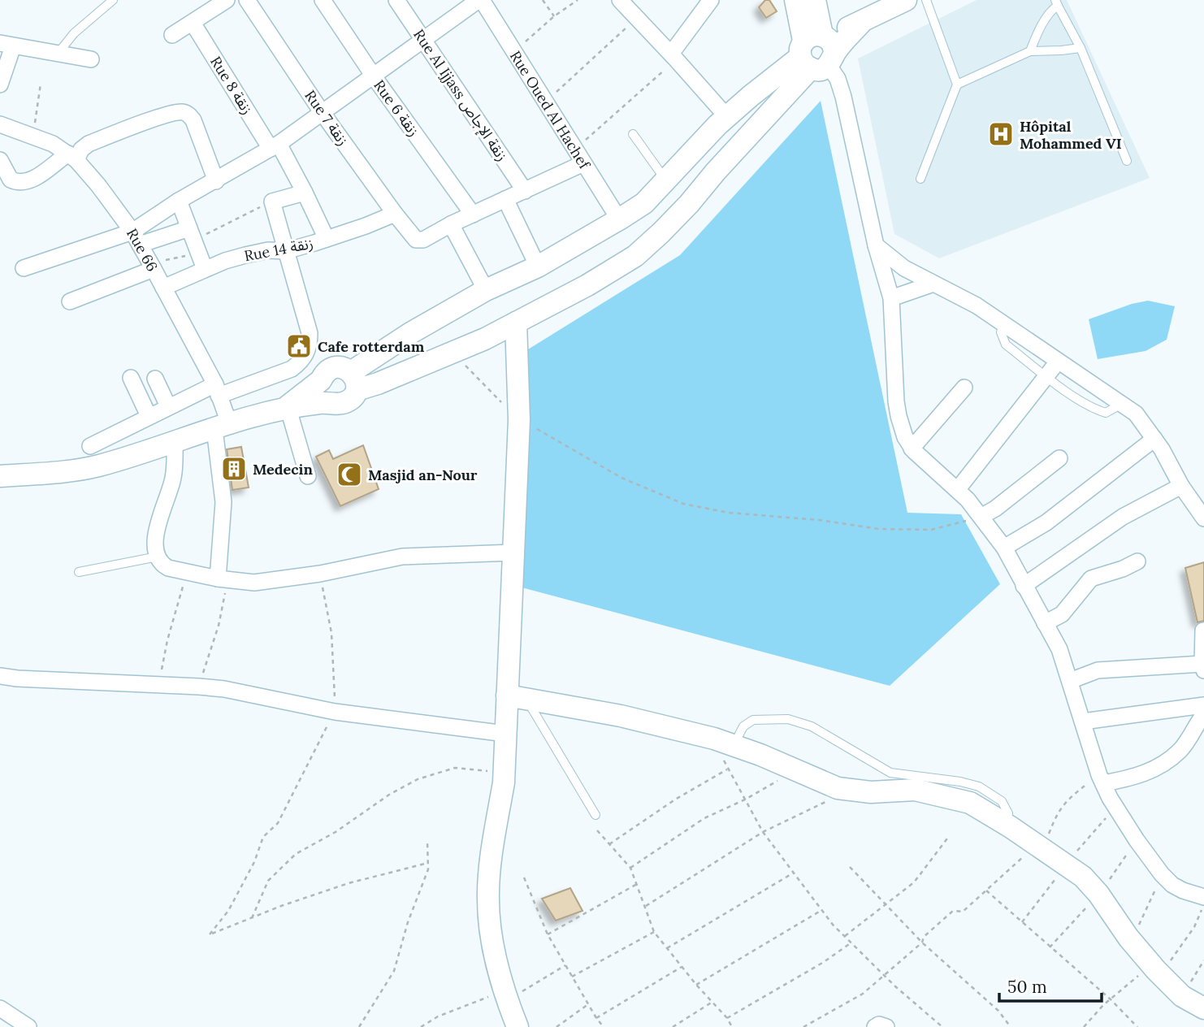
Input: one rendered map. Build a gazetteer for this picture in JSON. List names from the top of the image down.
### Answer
{
  "streets": {
    "street": [
      "Rue 8 زنقة",
      "Rue Al Ijjass زنقة الإجاص",
      "Rue 6 زنقة",
      "Rue Oued Al Hachef",
      "Rue 7 زنقة",
      "Rue 66",
      "Rue 14 زنقة"
    ]
  },
  "crossings": [
    ["Rue 8 زنقة", "Rue 14 زنقة"],
    ["Rue 7 زنقة", "Rue 14 زنقة"],
    ["Rue 66", "Rue 14 زنقة"]
  ],
  "places": {
    "hospital": ["Hôpital Mohammed VI"],
    "public building": ["Cafe rotterdam"],
    "building": ["Medecin"],
    "mosque": ["Masjid an-Nour"]
  },
  "scale_bar": "50 m"
}
